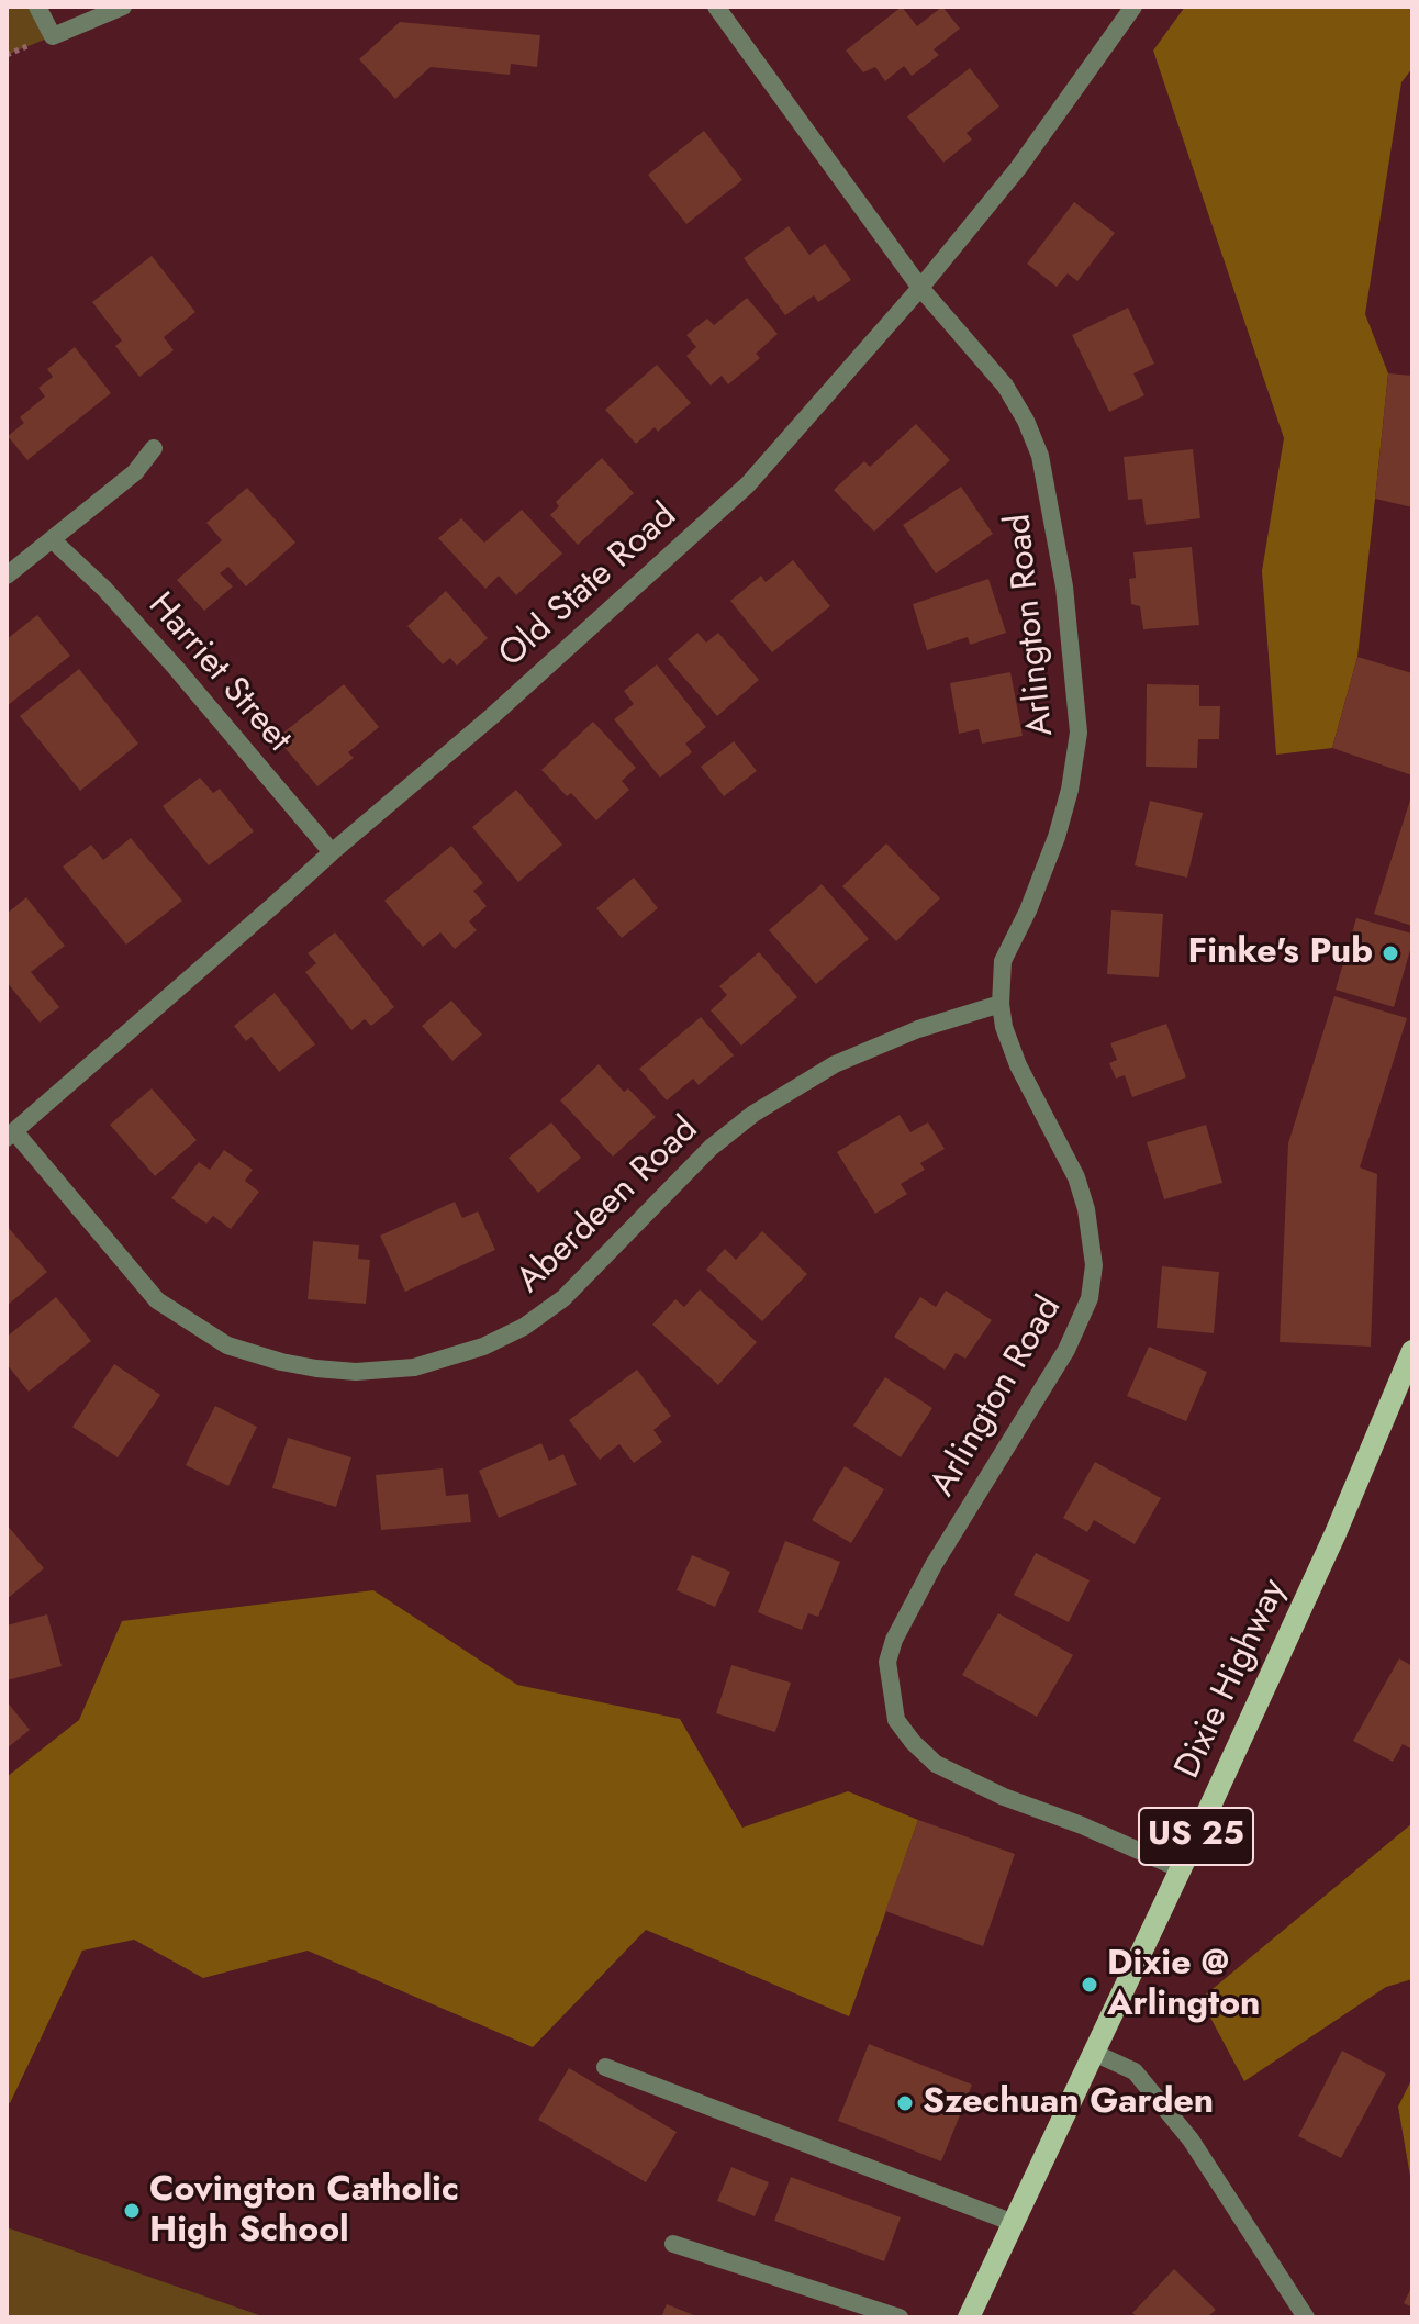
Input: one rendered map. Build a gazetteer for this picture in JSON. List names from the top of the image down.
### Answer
{
  "streets": {
    "main road": ["Dixie Highway", "US 25"],
    "street": [
      "Old State Road",
      "Arlington Road",
      "Harriet Street",
      "Aberdeen Road"
    ]
  },
  "crossings": [
    ["Old State Road", "Arlington Road"],
    ["Old State Road", "Harriet Street"],
    ["Old State Road", "Aberdeen Road"],
    ["Arlington Road", "Aberdeen Road"],
    ["Arlington Road", "Dixie Highway"]
  ],
  "places": [
    "Finke's Pub",
    "Dixie @ Arlington",
    "Szechuan Garden",
    "Covington Catholic High School"
  ]
}
